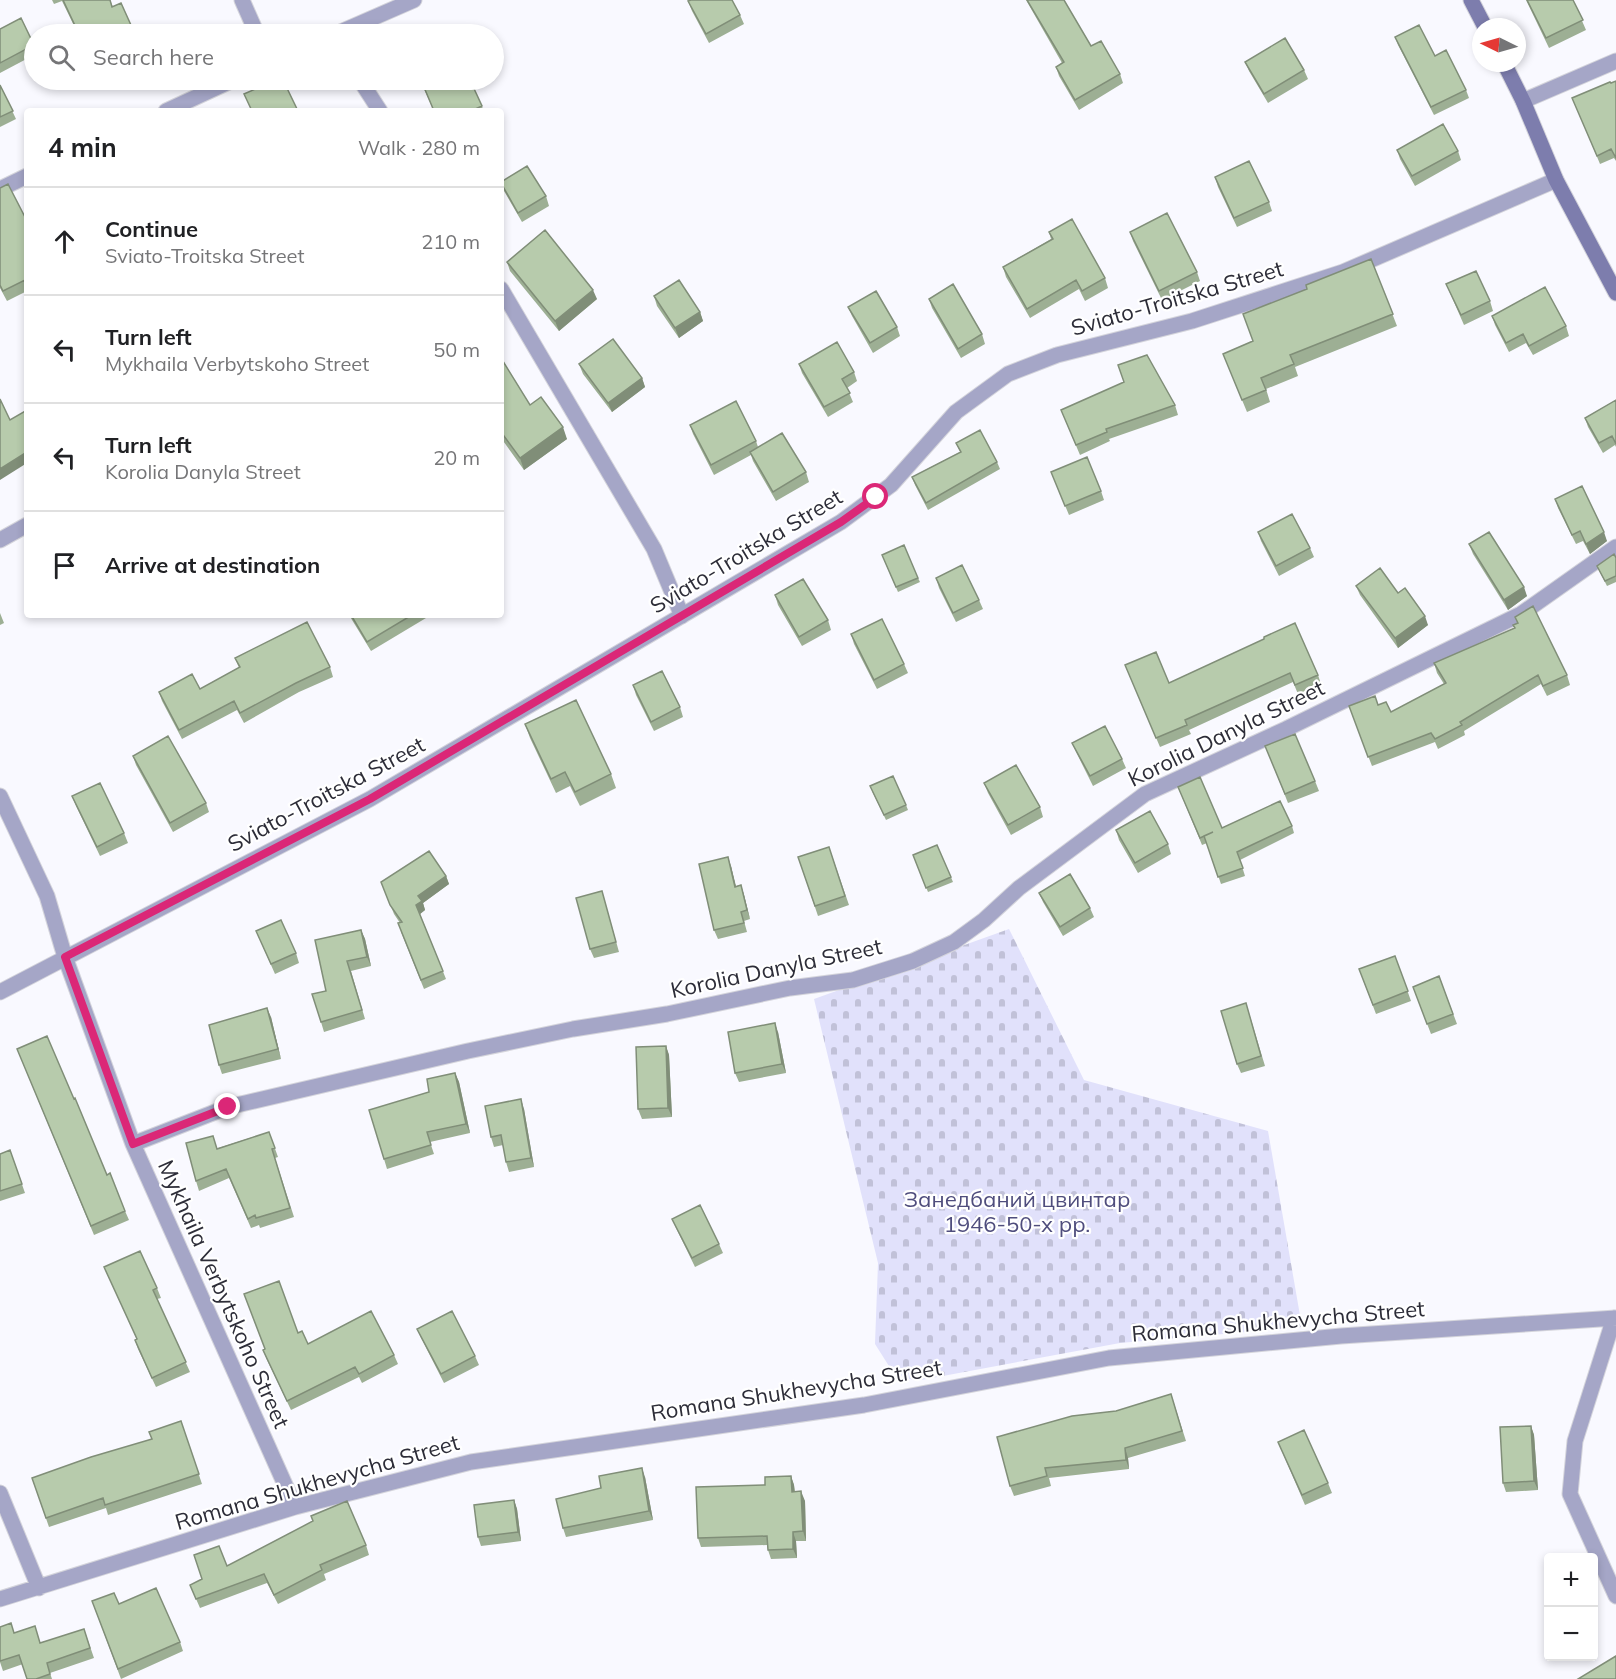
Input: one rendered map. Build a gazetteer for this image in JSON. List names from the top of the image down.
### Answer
{
  "streets": {
    "street": [
      "Sviato-Troitska Street",
      "Korolia Danyla Street",
      "Mykhaila Verbytskoho Street",
      "Romana Shukhevycha Street"
    ]
  },
  "crossings": [
    ["Sviato-Troitska Street", "Mykhaila Verbytskoho Street"],
    ["Korolia Danyla Street", "Mykhaila Verbytskoho Street"],
    ["Mykhaila Verbytskoho Street", "Romana Shukhevycha Street"]
  ],
  "parks": ["Занедбаний цвинтар 1946-50-х рр."],
  "north": "left",
  "page": {
    "search": "Search here",
    "heading": ["4 min", "Walk · 280 m"],
    "list": [
      ["Continue", "Sviato-Troitska Street", "210 m"],
      ["Turn left", "Mykhaila Verbytskoho Street", "50 m"],
      ["Turn left", "Korolia Danyla Street", "20 m"],
      "Arrive at destination"
    ],
    "map_buttons": ["+", "−"]
  }
}
